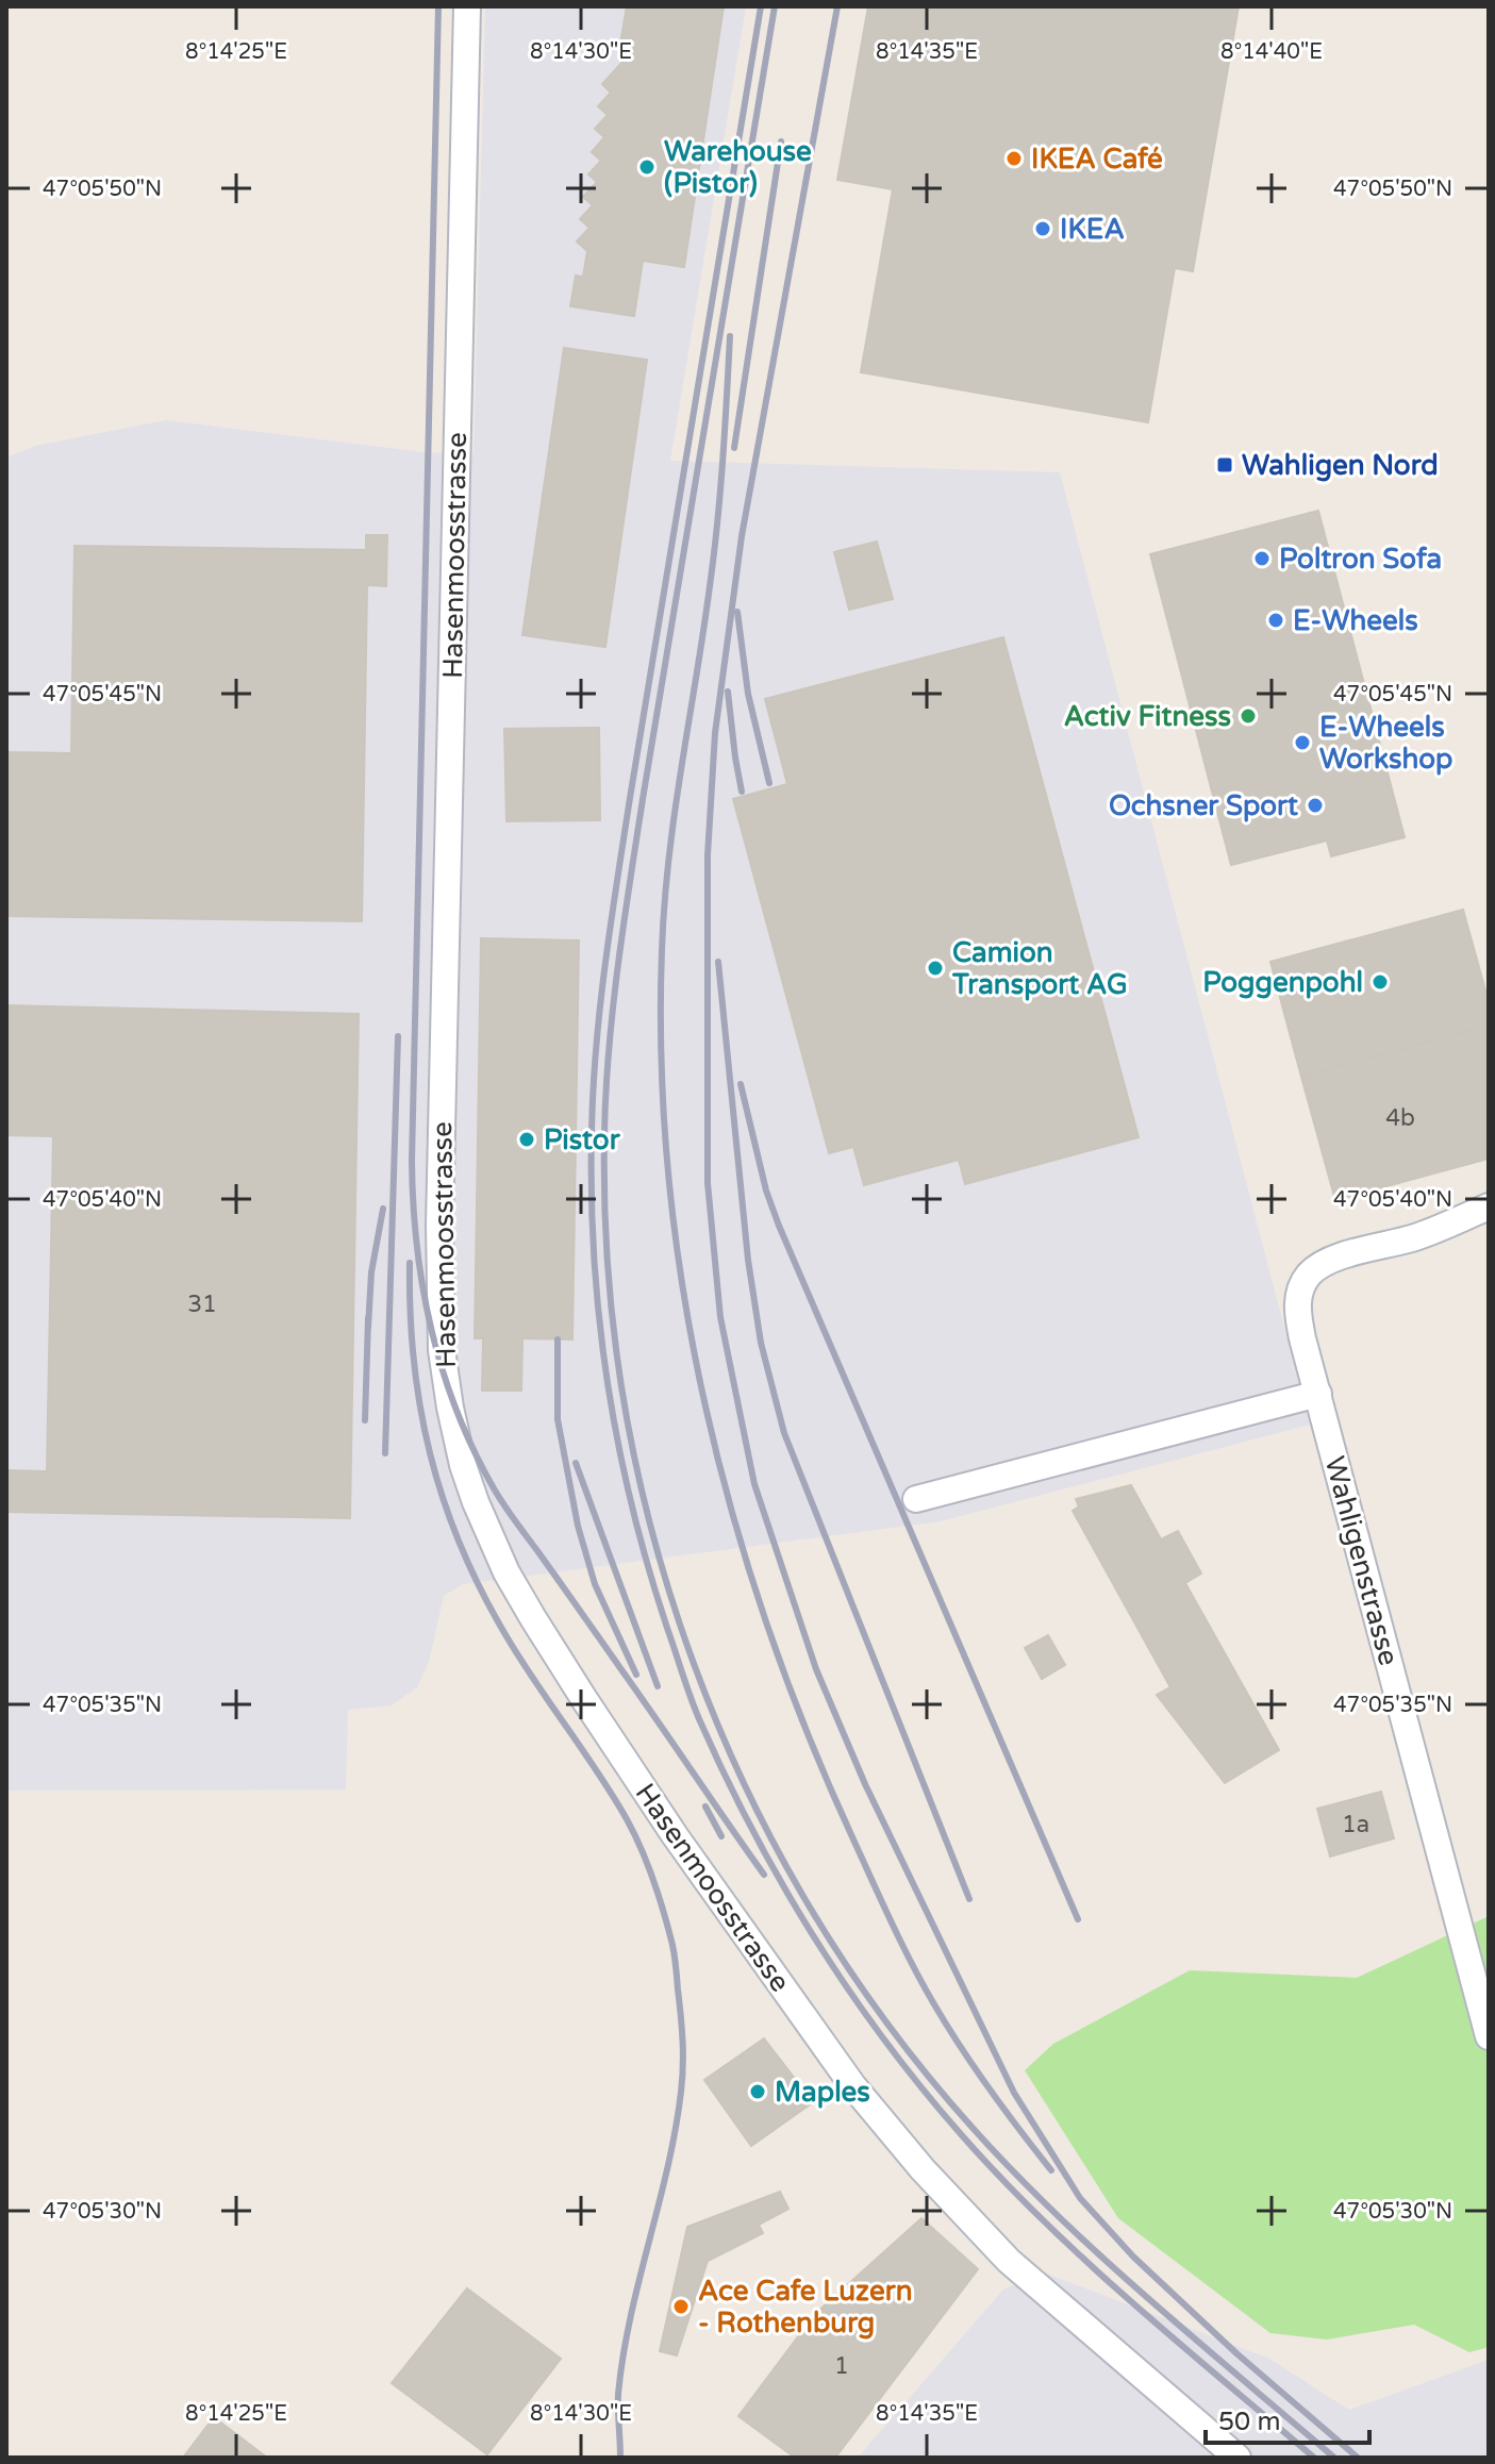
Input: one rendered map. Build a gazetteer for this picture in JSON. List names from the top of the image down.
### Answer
{
  "streets": {
    "street": ["Hasenmoosstrasse", "Wahligenstrasse"]
  },
  "places": {
    "other": [
      "IKEA Café",
      "Warehouse (Pistor)",
      "IKEA",
      "Poltron Sofa",
      "E-Wheels",
      "Activ Fitness",
      "E-Wheels Workshop",
      "Ochsner Sport",
      "Camion Transport AG",
      "Poggenpohl",
      "Pistor",
      "Maples",
      "Ace Cafe Luzern - Rothenburg"
    ],
    "transit": ["Wahligen Nord"]
  },
  "house_numbers": [
    "4b",
    "31",
    "1a",
    "1"
  ],
  "scale_bar": "50 m",
  "coordinates": [
    "8°14'25\"E",
    "8°14'30\"E",
    "8°14'35\"E",
    "8°14'40\"E",
    "47°05'50\"N",
    "47°05'45\"N",
    "47°05'40\"N",
    "47°05'35\"N",
    "47°05'30\"N"
  ]
}
